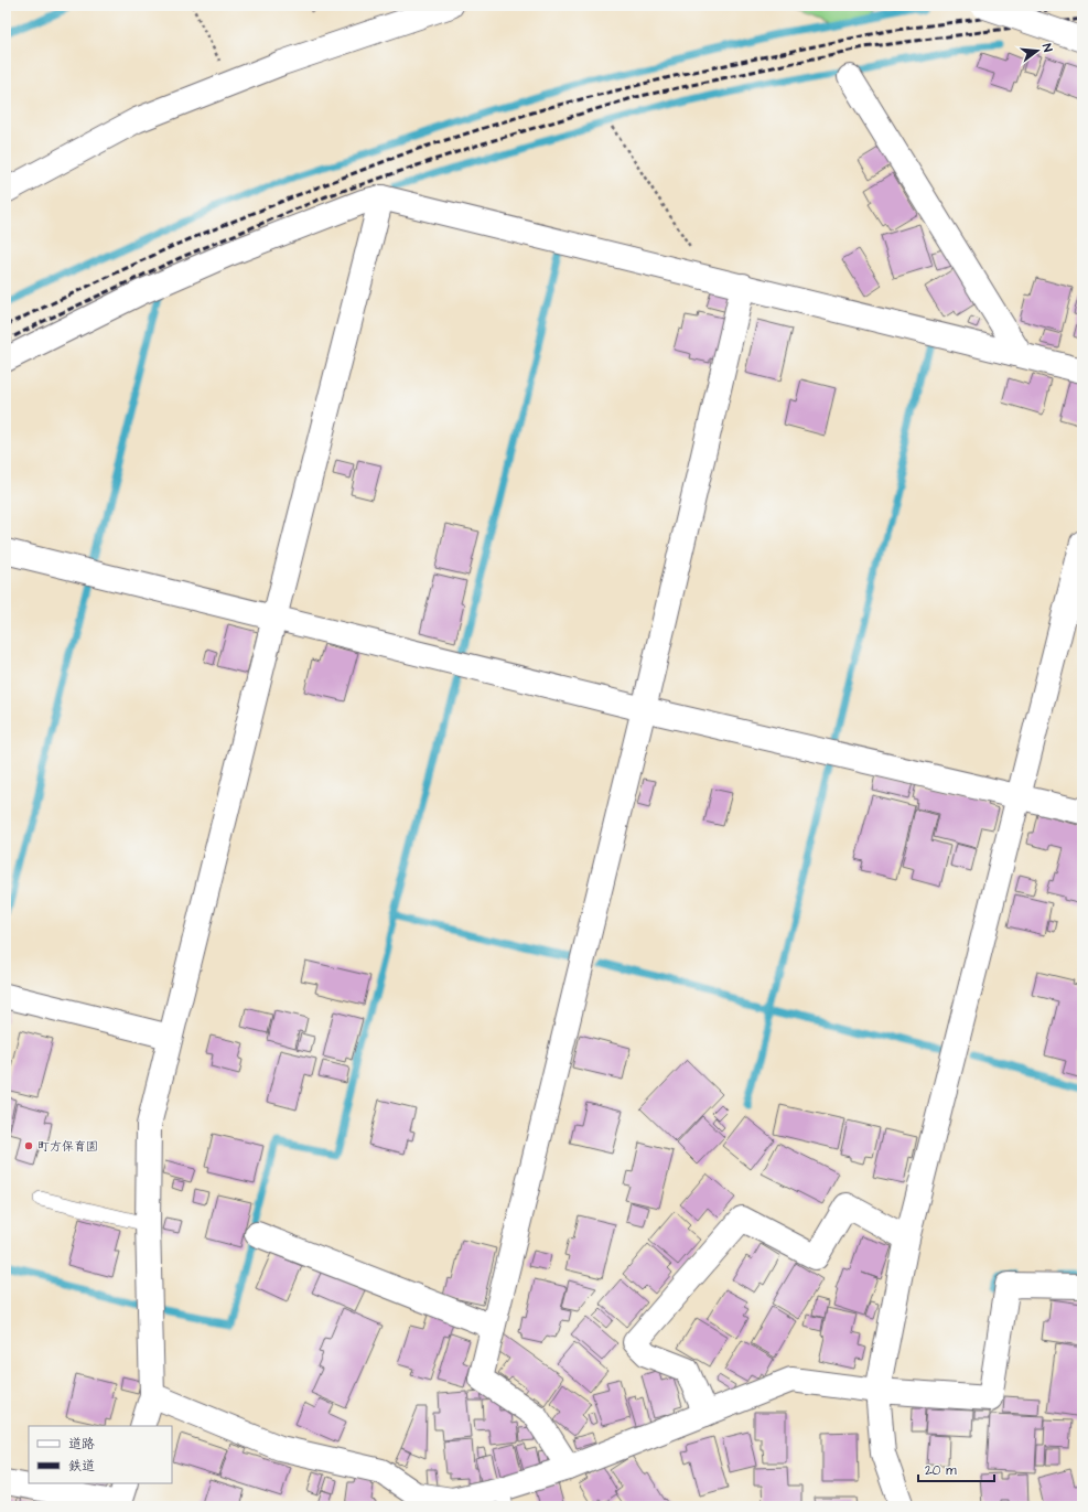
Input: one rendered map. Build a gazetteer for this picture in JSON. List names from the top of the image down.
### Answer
{
  "places": ["町方保育園"],
  "legend": ["道路", "鉄道"],
  "scale_bar": "20 m",
  "north": "right"
}
